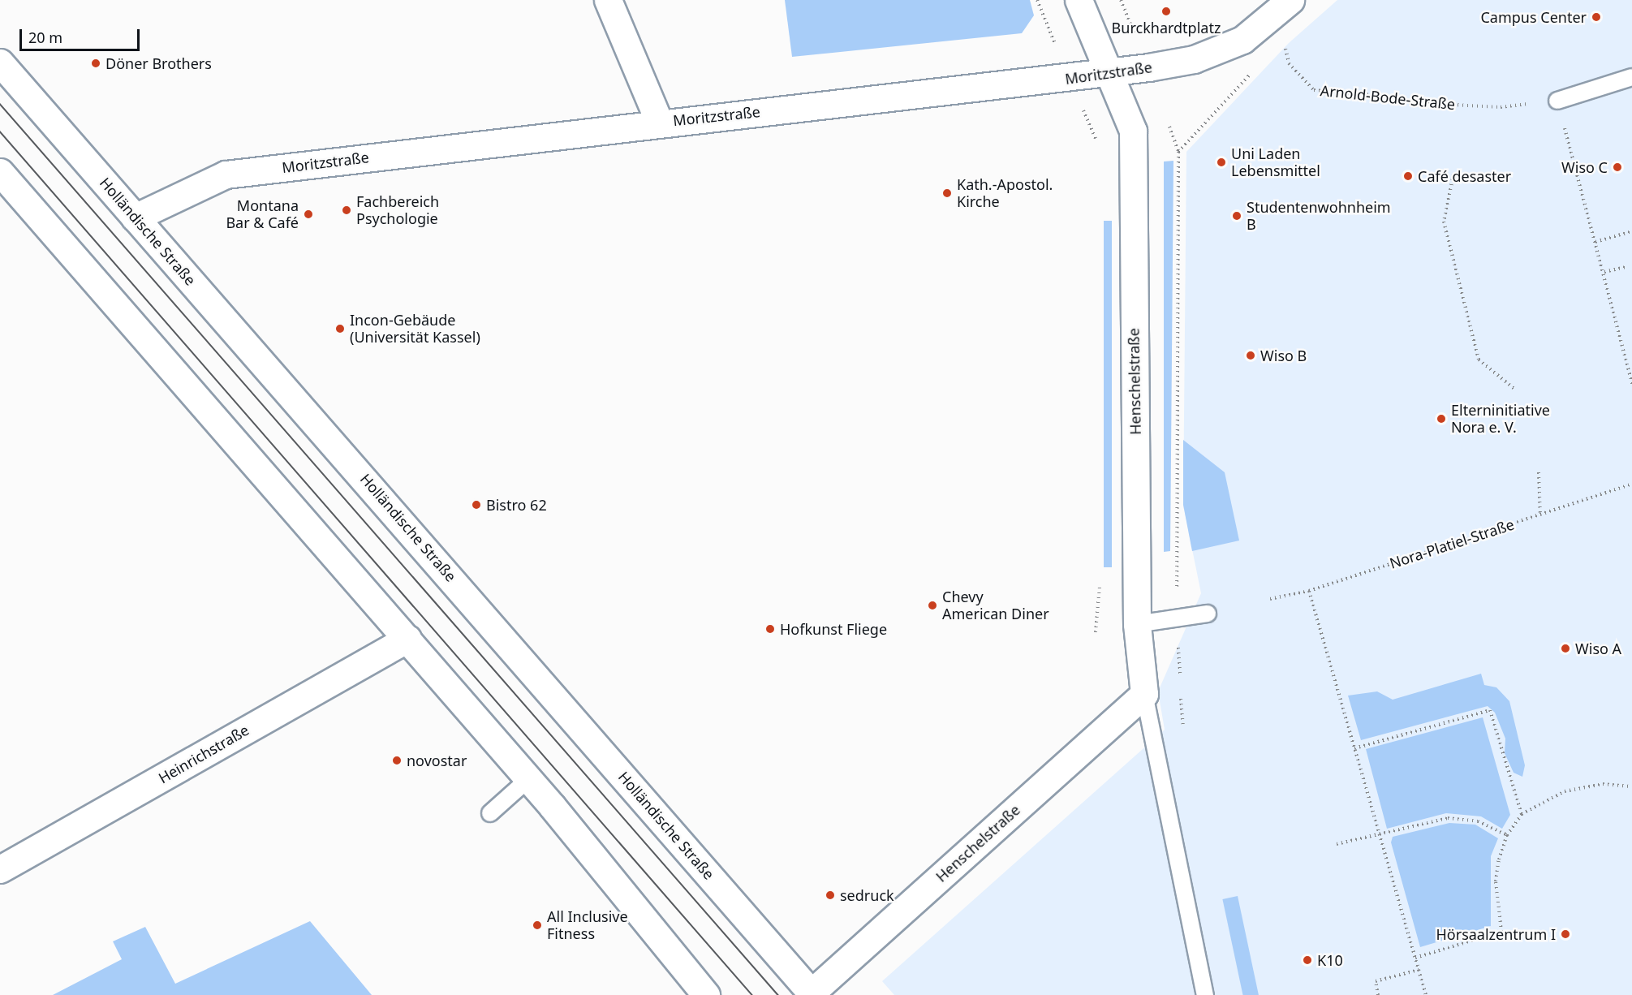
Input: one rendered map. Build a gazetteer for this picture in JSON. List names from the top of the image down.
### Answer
{
  "streets": {
    "street": [
      "Moritzstraße",
      "Holländische Straße",
      "Henschelstraße",
      "Heinrichstraße"
    ],
    "path": ["Arnold-Bode-Straße", "Nora-Platiel-Straße"]
  },
  "crossings": [
    ["Moritzstraße", "Arnold-Bode-Straße"],
    ["Moritzstraße", "Holländische Straße"],
    ["Moritzstraße", "Henschelstraße"],
    ["Holländische Straße", "Henschelstraße"]
  ],
  "places": [
    "Burckhardtplatz",
    "Campus Center",
    "Döner Brothers",
    "Uni Laden Lebensmittel",
    "Wiso C",
    "Café desaster",
    "Kath.-Apostol. Kirche",
    "Fachbereich Psychologie",
    "Montana Bar & Café",
    "Studentenwohnheim B",
    "Incon-Gebäude (Universität Kassel)",
    "Wiso B",
    "Elterninitiative Nora e. V.",
    "Bistro 62",
    "Chevy American Diner",
    "Hofkunst Fliege",
    "Wiso A",
    "novostar",
    "sedruck",
    "All Inclusive Fitness",
    "Hörsaalzentrum I",
    "K10"
  ],
  "scale_bar": "20 m"
}
